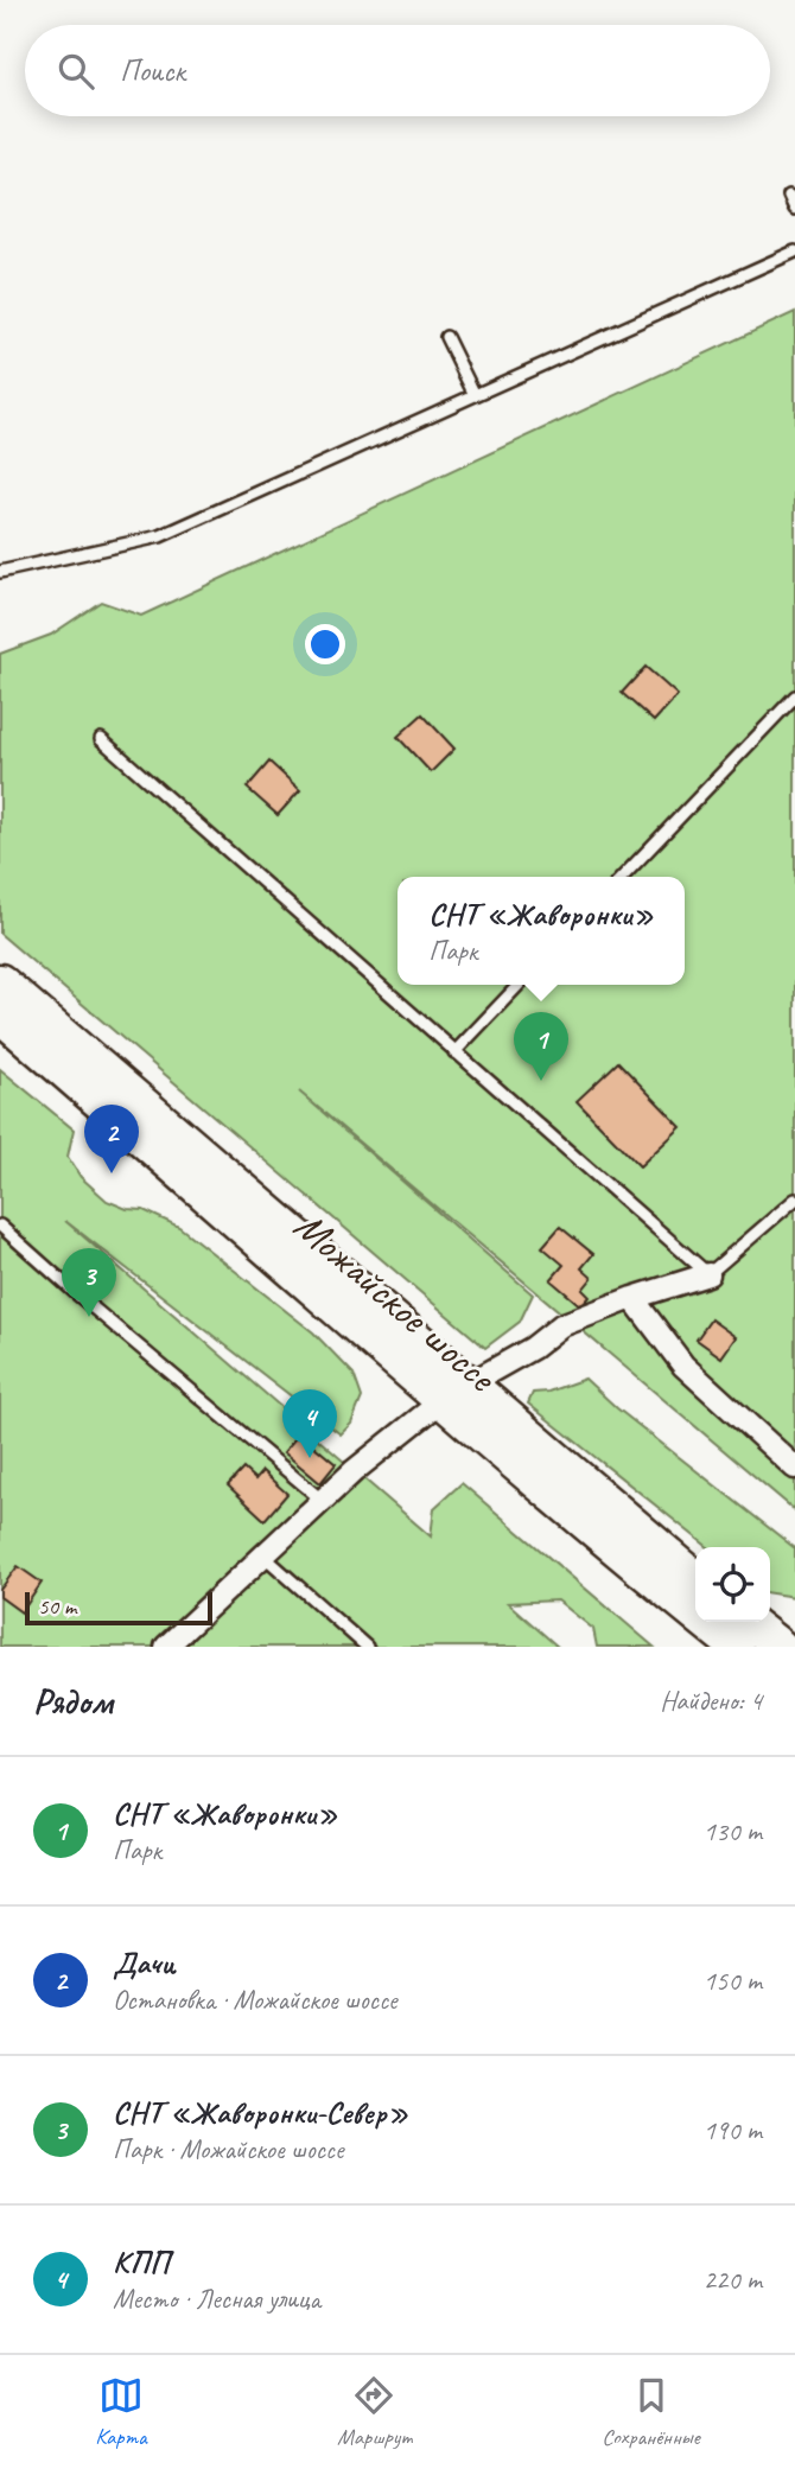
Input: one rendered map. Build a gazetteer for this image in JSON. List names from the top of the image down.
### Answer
{
  "streets": {
    "main road": ["Можайское шоссе"]
  },
  "scale_bar": "50 m",
  "page": {
    "search": "Поиск",
    "popup": ["СНТ «Жаворонки»", "Парк"],
    "pins": [
      "1",
      "2",
      "3",
      "4"
    ],
    "scale": "50 m",
    "heading": ["Рядом", "Найдено: 4"],
    "list": [
      {
        "mark": "1",
        "name": "СНТ «Жаворонки»",
        "note": "Парк",
        "value": "130 m"
      },
      {
        "mark": "2",
        "name": "Дачи",
        "note": "Остановка · Можайское шоссе",
        "value": "150 m"
      },
      {
        "mark": "3",
        "name": "СНТ «Жаворонки-Север»",
        "note": "Парк · Можайское шоссе",
        "value": "190 m"
      },
      {
        "mark": "4",
        "name": "КПП",
        "note": "Место · Лесная улица",
        "value": "220 m"
      }
    ],
    "nav": ["Карта", "Маршрут", "Сохранённые"]
  }
}
